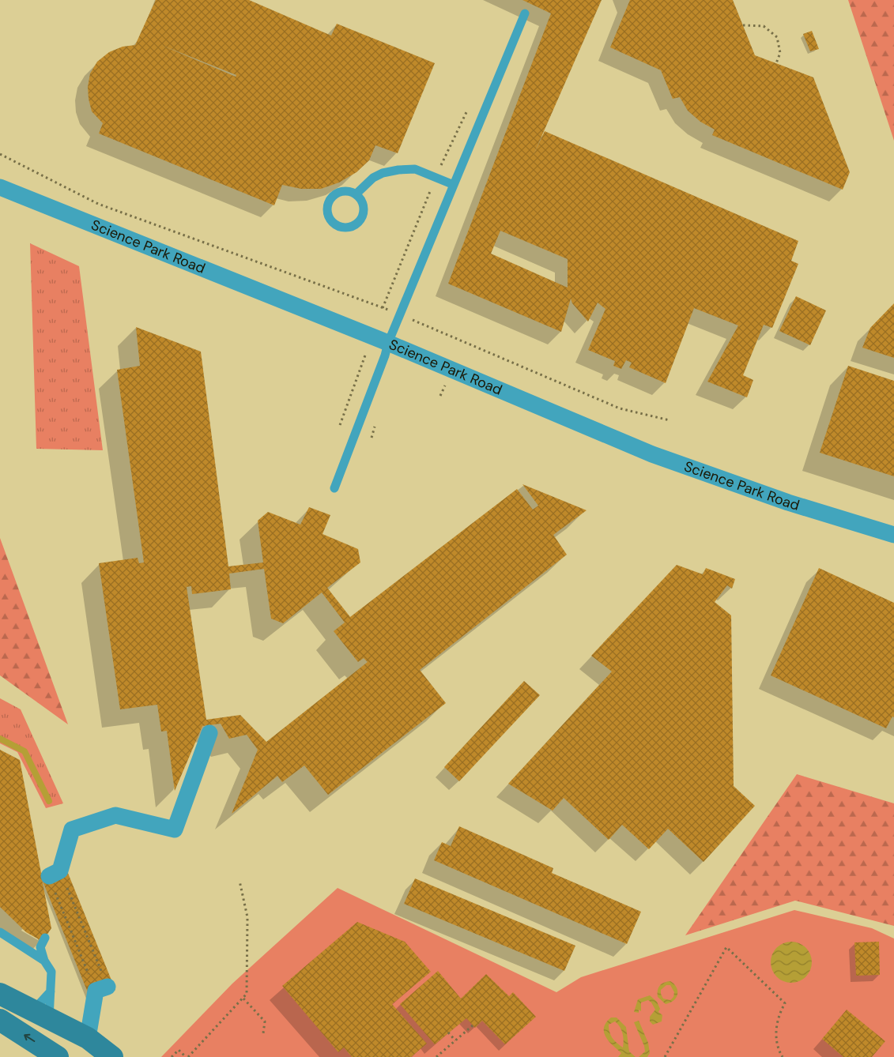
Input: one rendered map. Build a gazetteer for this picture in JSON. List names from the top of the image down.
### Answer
{
  "streets": {
    "street": ["Science Park Road"]
  }
}
